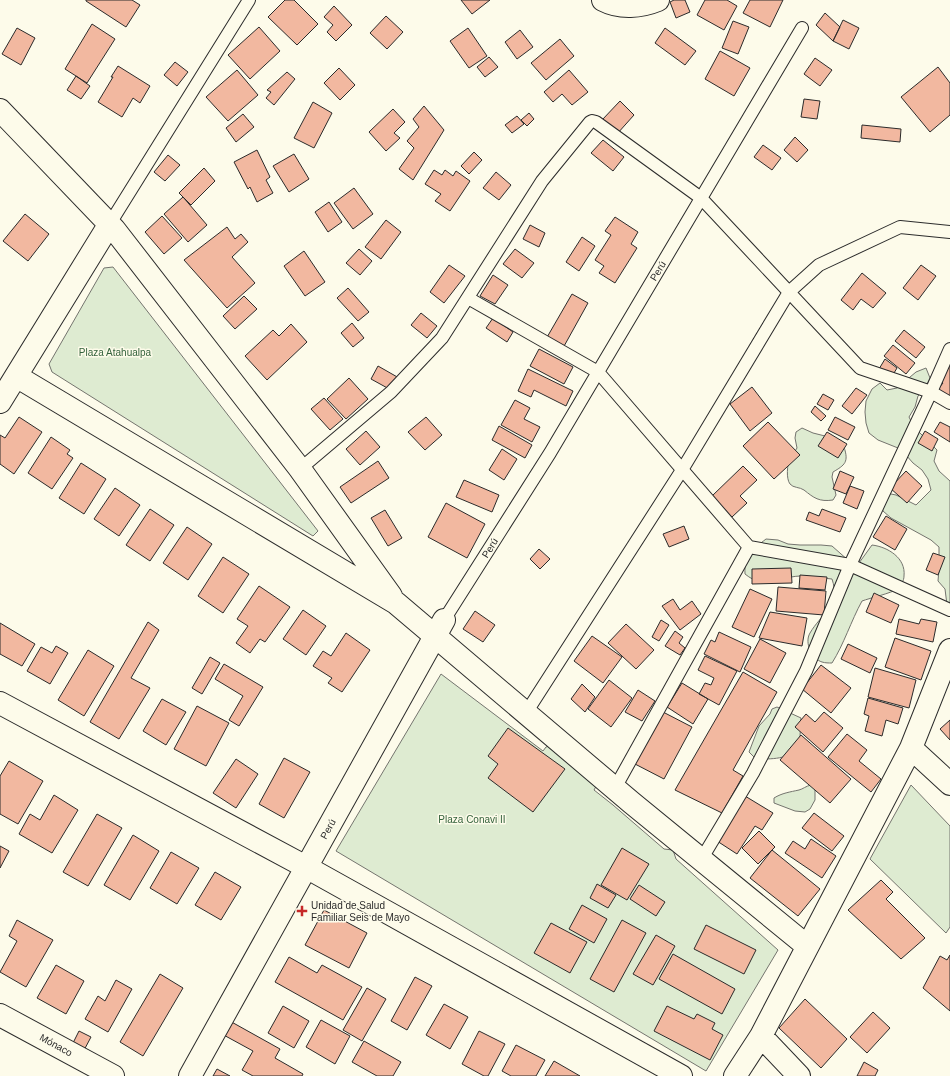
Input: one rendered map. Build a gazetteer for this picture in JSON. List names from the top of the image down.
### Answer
{
  "streets": {
    "street": ["Perú", "Mónaco"]
  },
  "parks": ["Plaza Atahualpa", "Plaza Conavi II"],
  "places": {
    "health": ["Unidad de Salud Familiar Seis de Mayo"]
  }
}
